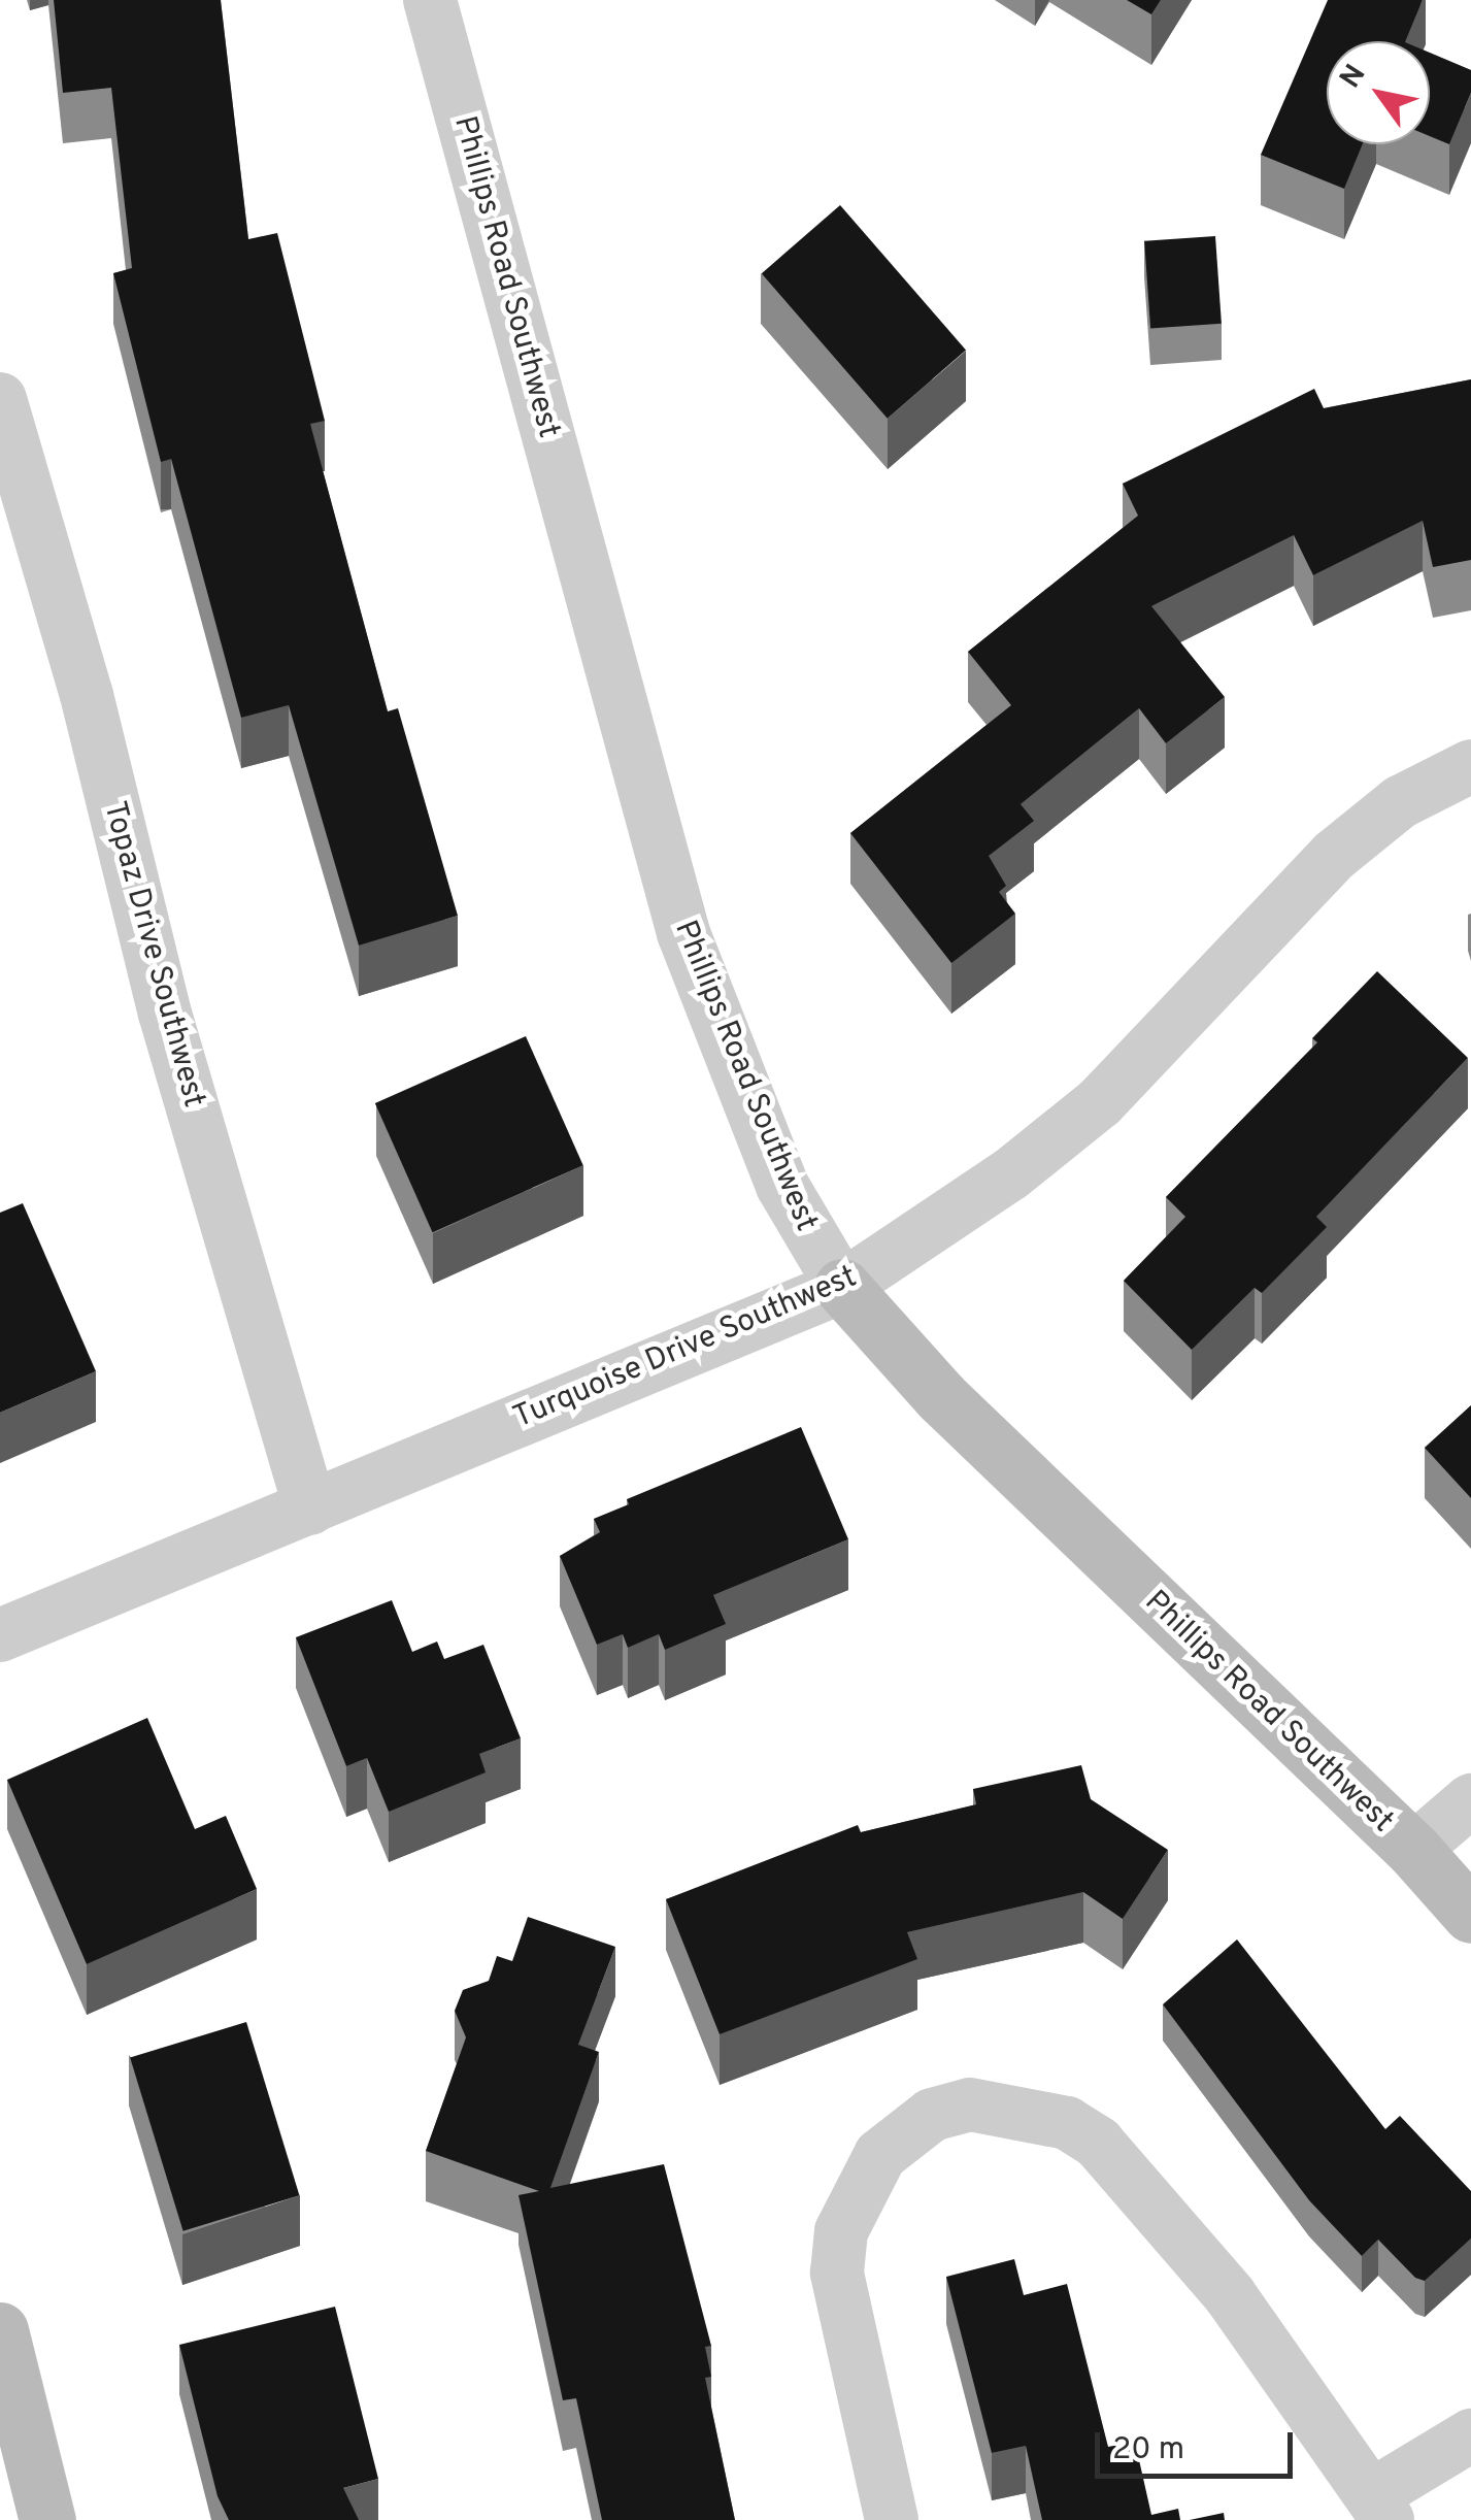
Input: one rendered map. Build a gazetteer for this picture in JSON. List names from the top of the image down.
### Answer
{
  "streets": {
    "street": ["Phillips Road Southwest", "Topaz Drive Southwest", "Turquoise Drive Southwest"]
  },
  "crossings": [
    ["Phillips Road Southwest", "Turquoise Drive Southwest"],
    ["Topaz Drive Southwest", "Turquoise Drive Southwest"]
  ],
  "scale_bar": "20 m",
  "north": "top left"
}
